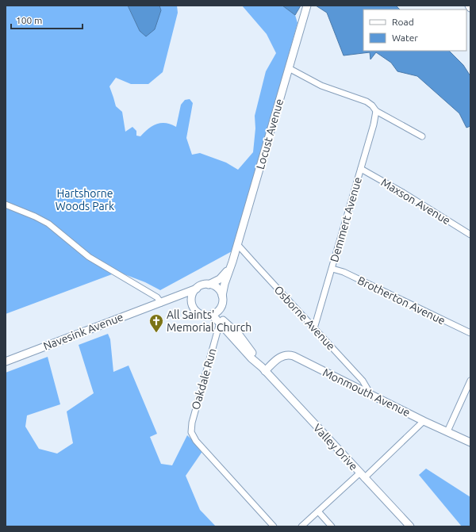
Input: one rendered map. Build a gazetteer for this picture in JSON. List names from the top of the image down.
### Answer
{
  "streets": {
    "main road": [
      "Locust Avenue",
      "Navesink Avenue",
      "Monmouth Avenue",
      "Valley Drive"
    ],
    "street": [
      "Maxson Avenue",
      "Demmert Avenue",
      "Brotherton Avenue",
      "Osborne Avenue",
      "Oakdale Run"
    ]
  },
  "crossings": [
    ["Locust Avenue", "Osborne Avenue"],
    ["Locust Avenue", "Navesink Avenue"],
    ["Locust Avenue", "Valley Drive"],
    ["Maxson Avenue", "Demmert Avenue"],
    ["Demmert Avenue", "Brotherton Avenue"],
    ["Demmert Avenue", "Osborne Avenue"],
    ["Osborne Avenue", "Monmouth Avenue"],
    ["Navesink Avenue", "Valley Drive"],
    ["Oakdale Run", "Valley Drive"],
    ["Monmouth Avenue", "Valley Drive"]
  ],
  "parks": ["Hartshorne Woods Park"],
  "places": {
    "church": ["All Saints' Memorial Church"]
  },
  "legend": ["Road", "Water"],
  "scale_bar": "100 m"
}
